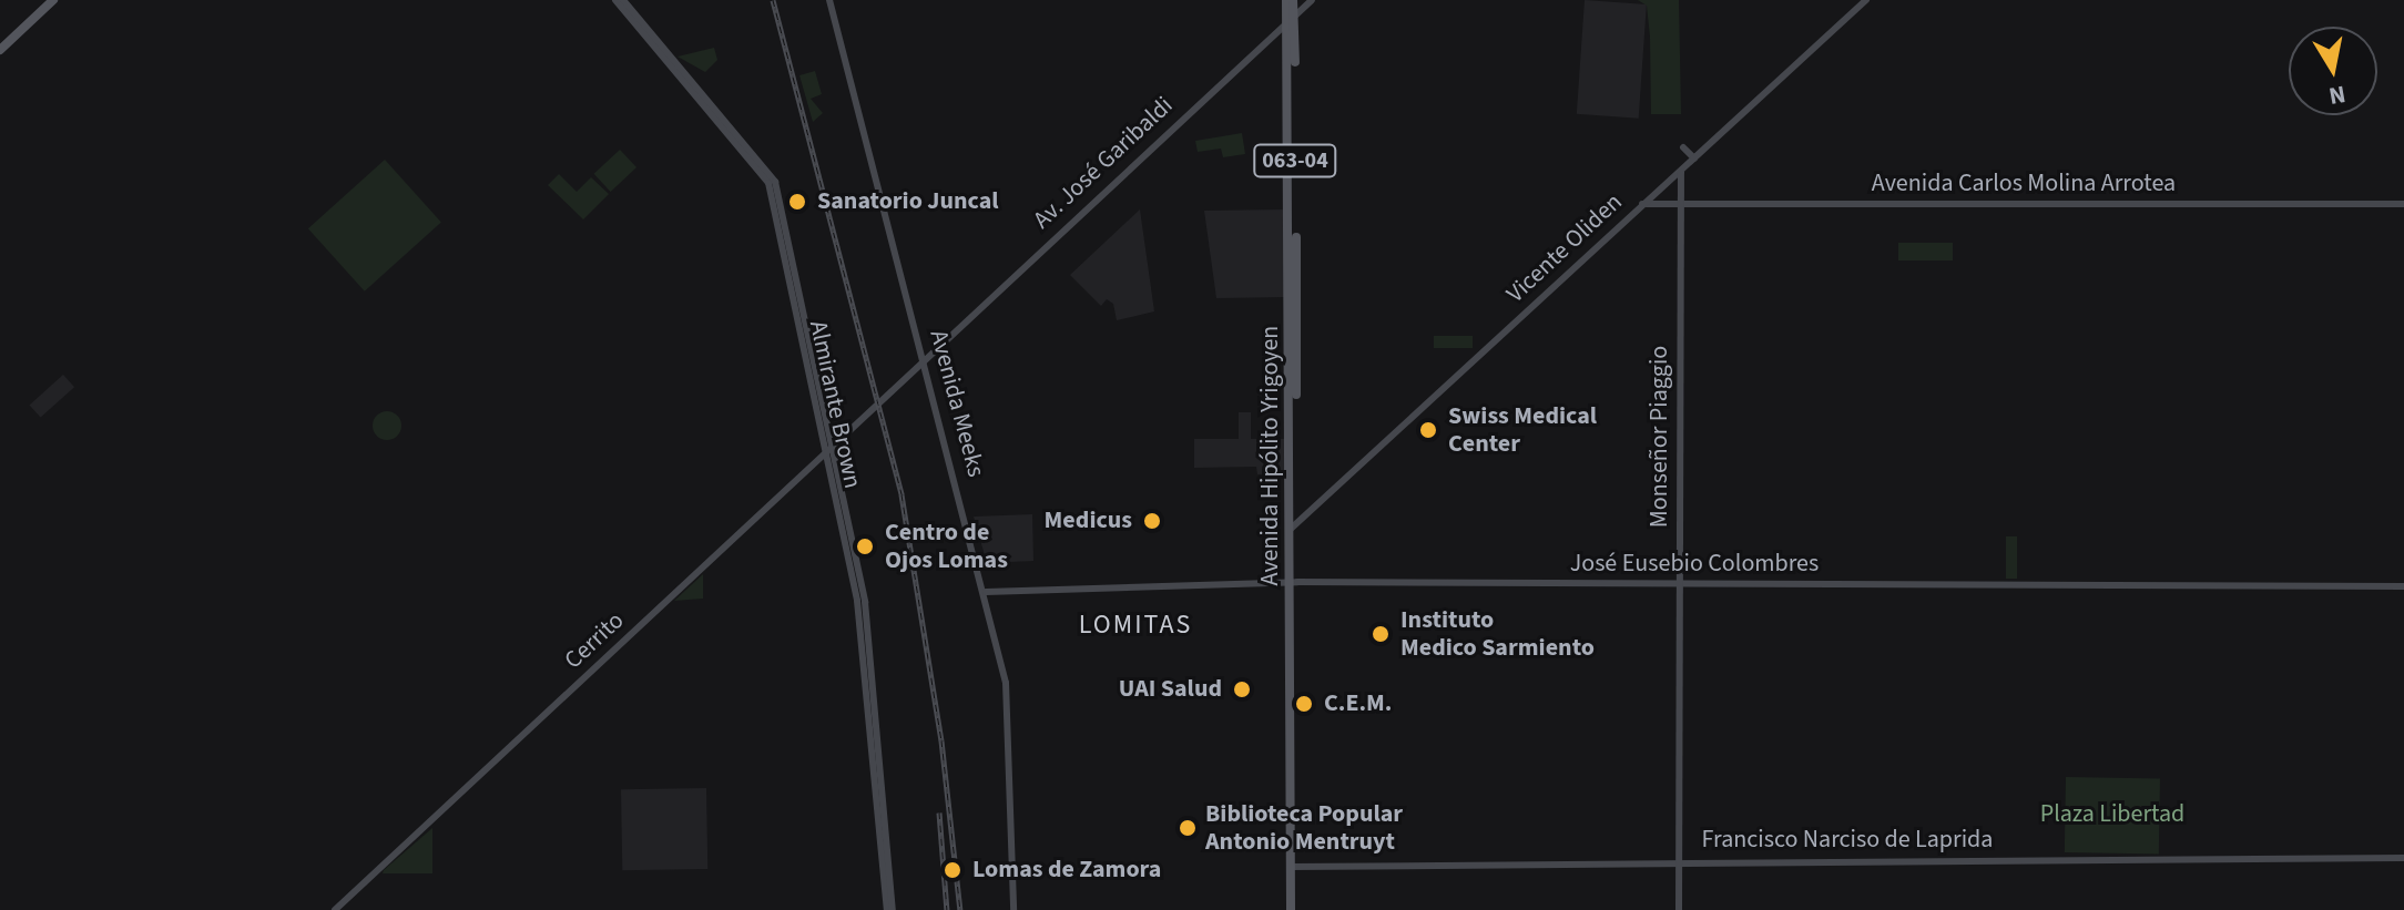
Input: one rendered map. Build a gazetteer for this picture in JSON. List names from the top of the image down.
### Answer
{
  "streets": {
    "main road": ["063-04", "Avenida Hipólito Yrigoyen"],
    "street": [
      "Av. José Garibaldi",
      "Avenida Carlos Molina Arrotea",
      "Vicente Oliden",
      "Avenida Meeks",
      "Almirante Brown",
      "Monseñor Piaggio",
      "José Eusebio Colombres",
      "Cerrito",
      "Francisco Narciso de Laprida"
    ]
  },
  "crossings": [
    ["Av. José Garibaldi", "Avenida Meeks"],
    ["Av. José Garibaldi", "Avenida Hipólito Yrigoyen"],
    ["Av. José Garibaldi", "Cerrito"],
    ["Avenida Carlos Molina Arrotea", "Vicente Oliden"],
    ["Avenida Carlos Molina Arrotea", "Monseñor Piaggio"],
    ["Vicente Oliden", "Monseñor Piaggio"],
    ["Vicente Oliden", "Avenida Hipólito Yrigoyen"],
    ["Avenida Meeks", "José Eusebio Colombres"],
    ["Almirante Brown", "Cerrito"],
    ["Monseñor Piaggio", "José Eusebio Colombres"],
    ["Monseñor Piaggio", "Francisco Narciso de Laprida"],
    ["Avenida Hipólito Yrigoyen", "José Eusebio Colombres"],
    ["Avenida Hipólito Yrigoyen", "Francisco Narciso de Laprida"]
  ],
  "districts": ["LOMITAS"],
  "parks": ["Plaza Libertad"],
  "places": [
    "Sanatorio Juncal",
    "Swiss Medical Center",
    "Medicus",
    "Centro de Ojos Lomas",
    "Instituto Medico Sarmiento",
    "UAI Salud",
    "C.E.M.",
    "Biblioteca Popular Antonio Mentruyt",
    "Lomas de Zamora"
  ],
  "north": "bottom"
}
